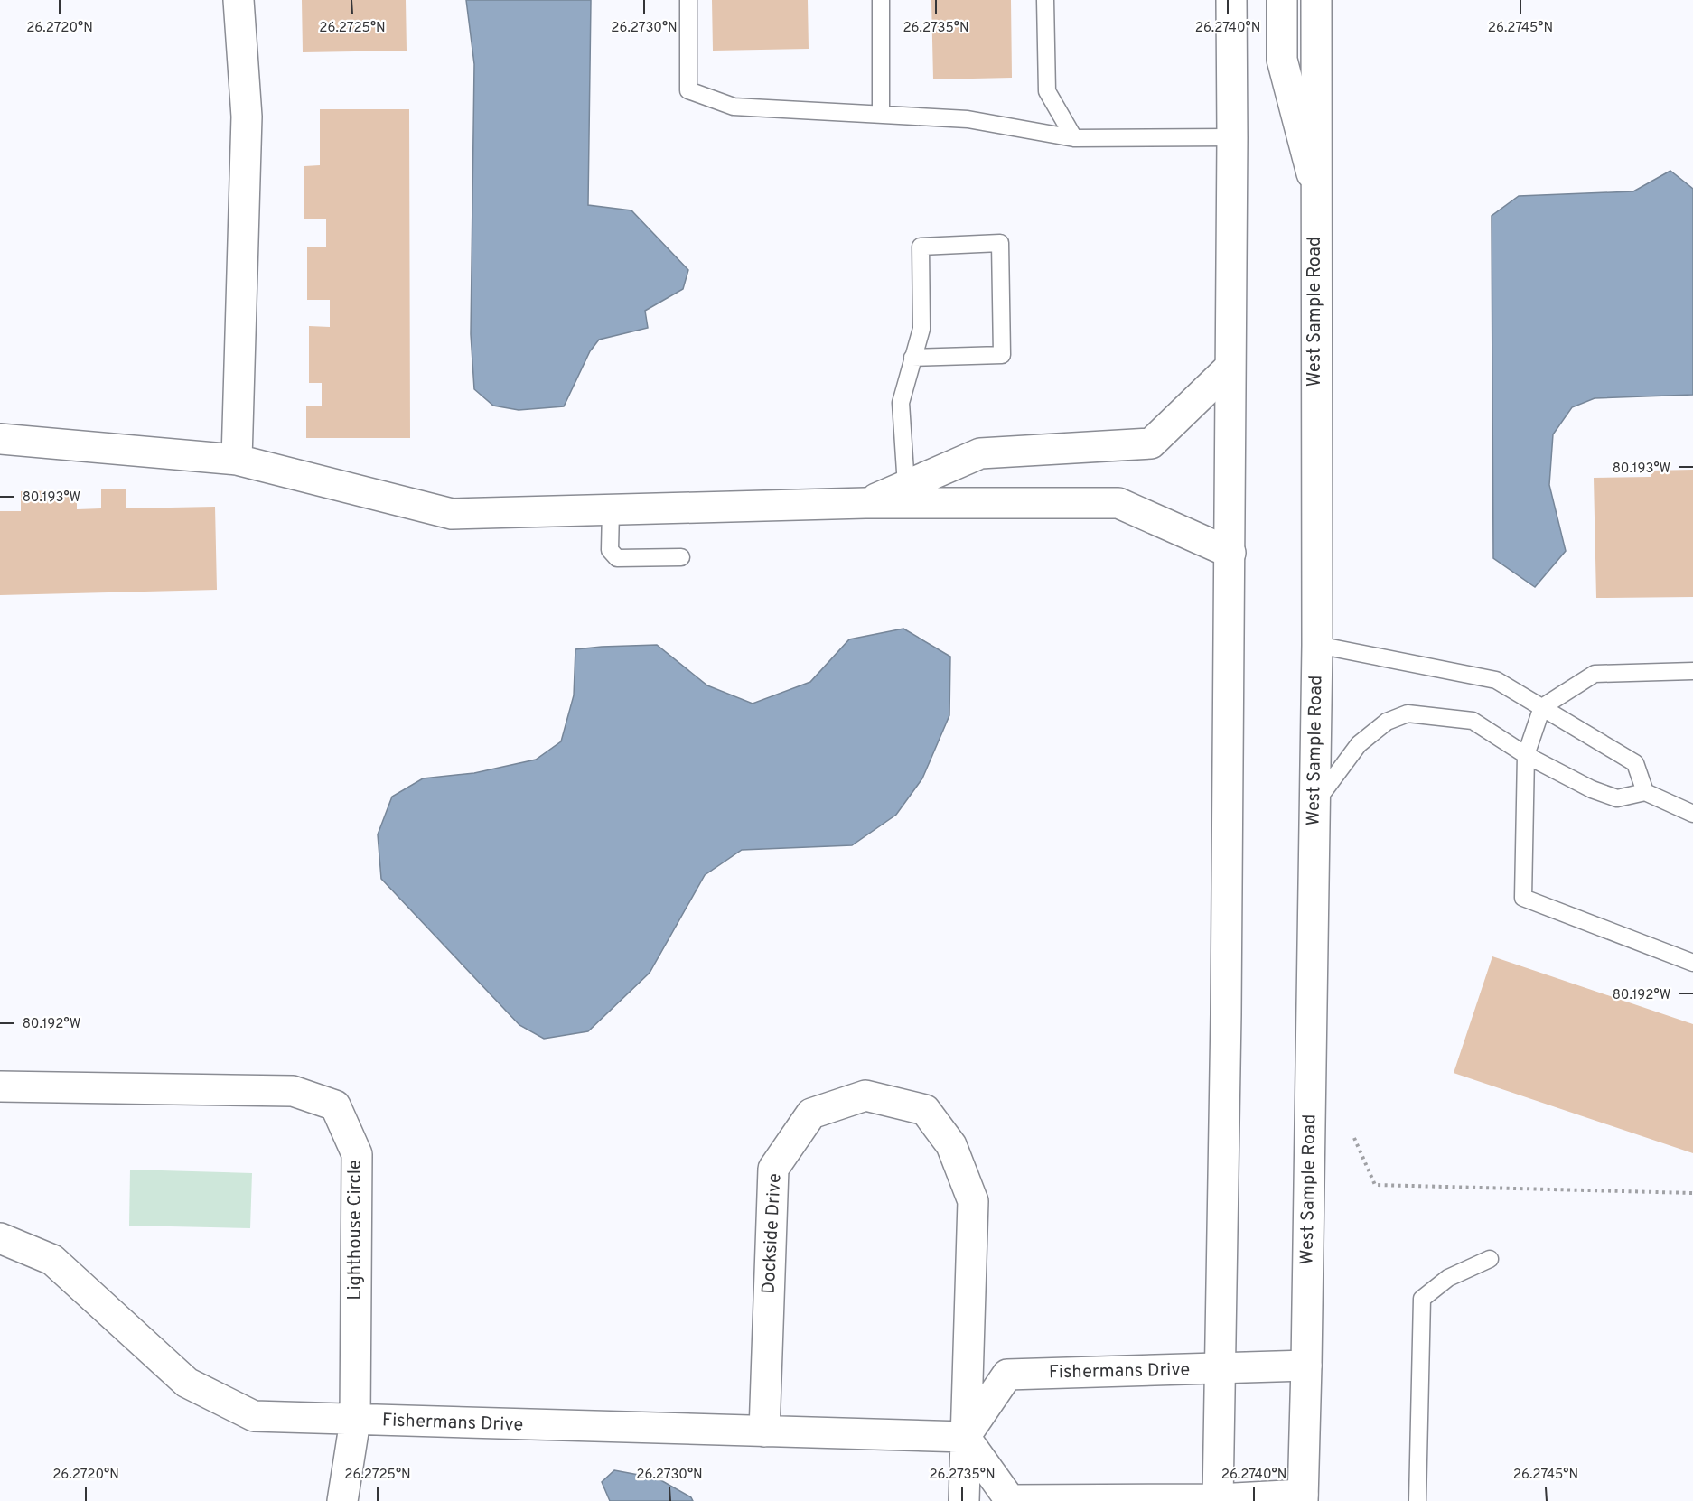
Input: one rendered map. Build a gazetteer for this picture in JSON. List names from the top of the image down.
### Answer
{
  "streets": {
    "street": [
      "West Sample Road",
      "Lighthouse Circle",
      "Dockside Drive",
      "Fishermans Drive"
    ]
  },
  "crossings": [
    ["West Sample Road", "Fishermans Drive"],
    ["Lighthouse Circle", "Fishermans Drive"],
    ["Dockside Drive", "Fishermans Drive"]
  ],
  "coordinates": [
    "26.2720°N",
    "26.2725°N",
    "26.2730°N",
    "26.2735°N",
    "26.2740°N",
    "26.2745°N",
    "80.193°W",
    "80.192°W"
  ]
}
